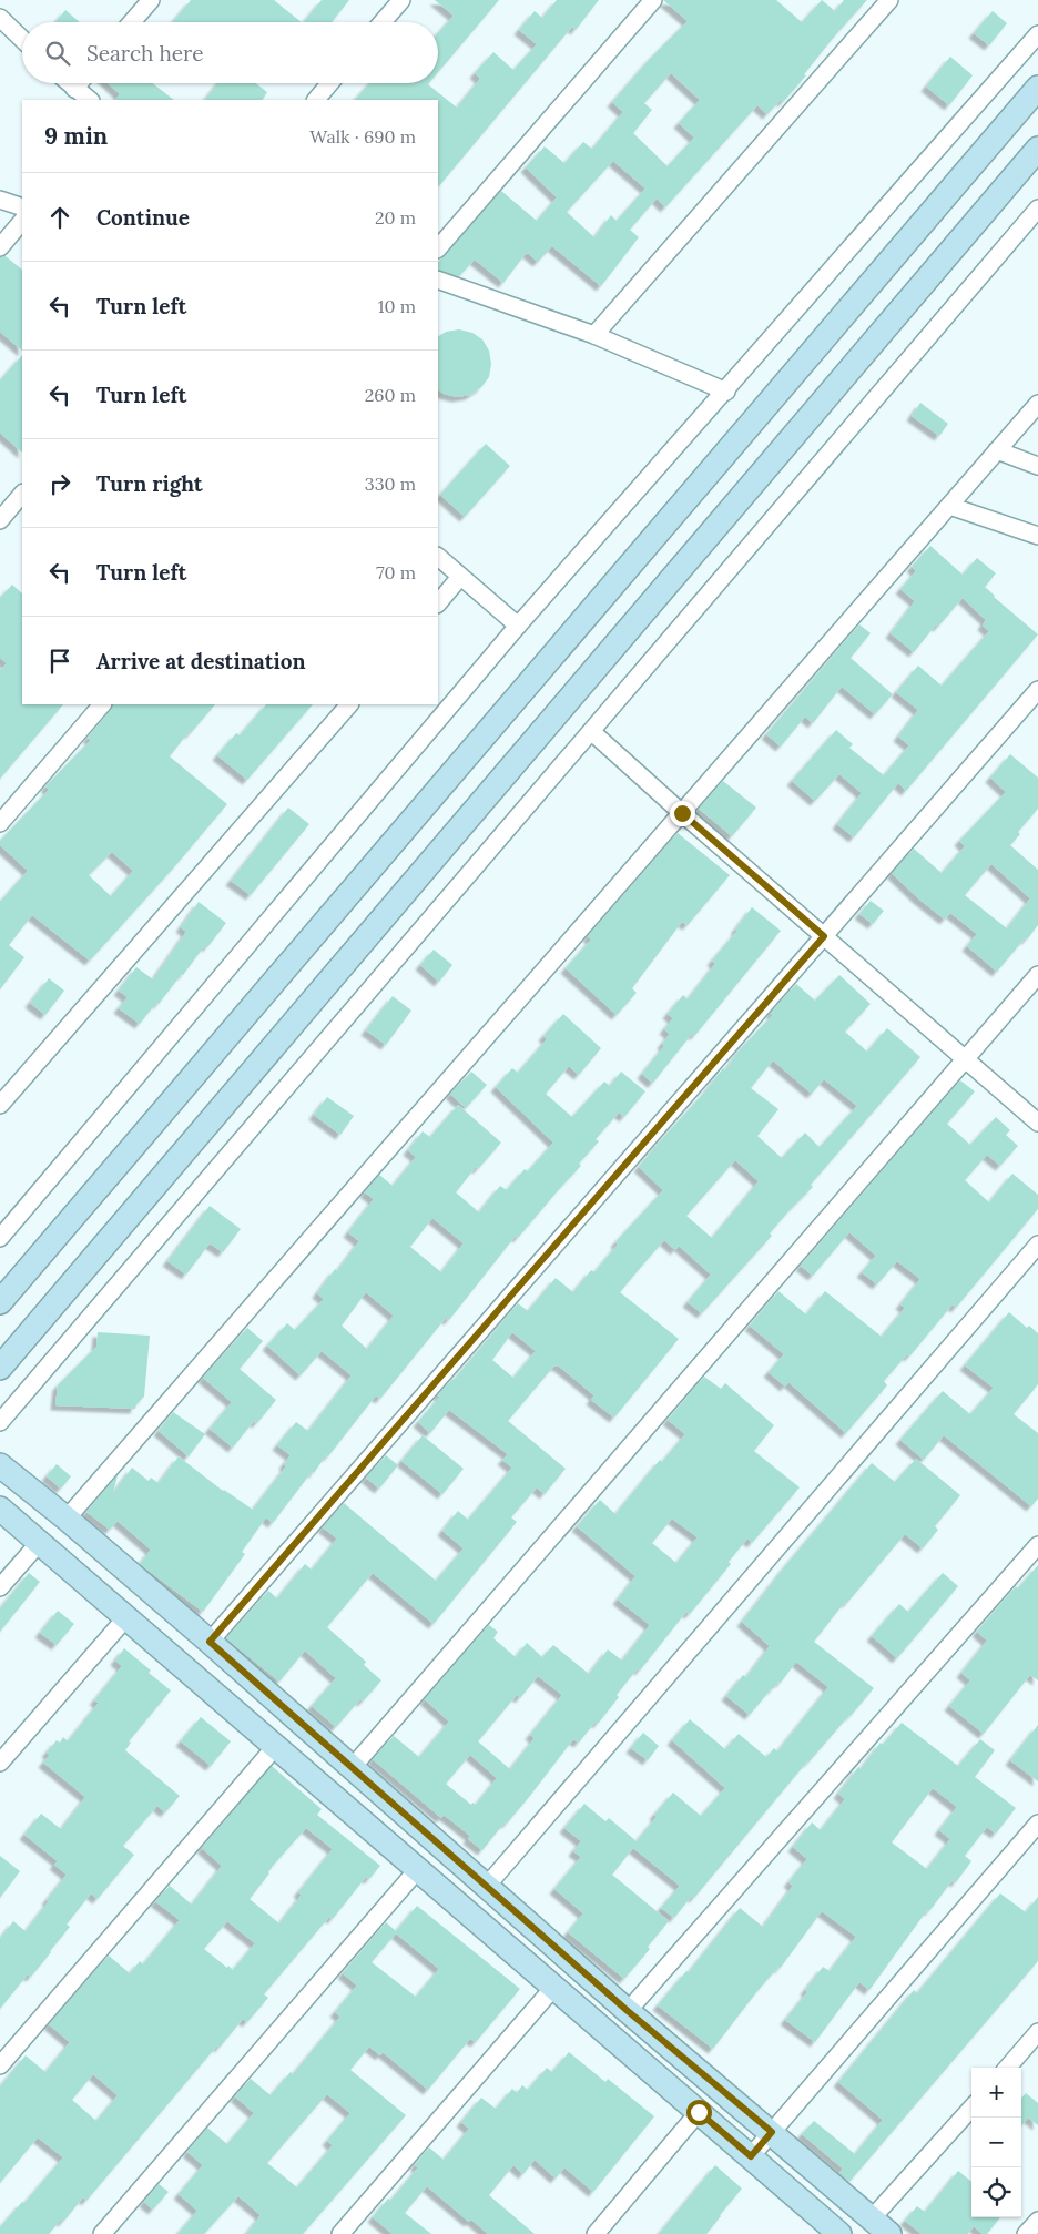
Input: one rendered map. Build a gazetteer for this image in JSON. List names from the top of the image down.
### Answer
{
  "page": {
    "search": "Search here",
    "heading": ["9 min", "Walk · 690 m"],
    "list": [
      ["Continue", "20 m"],
      ["Turn left", "10 m"],
      ["Turn left", "260 m"],
      ["Turn right", "330 m"],
      ["Turn left", "70 m"],
      "Arrive at destination"
    ],
    "map_buttons": ["+", "−"]
  }
}
